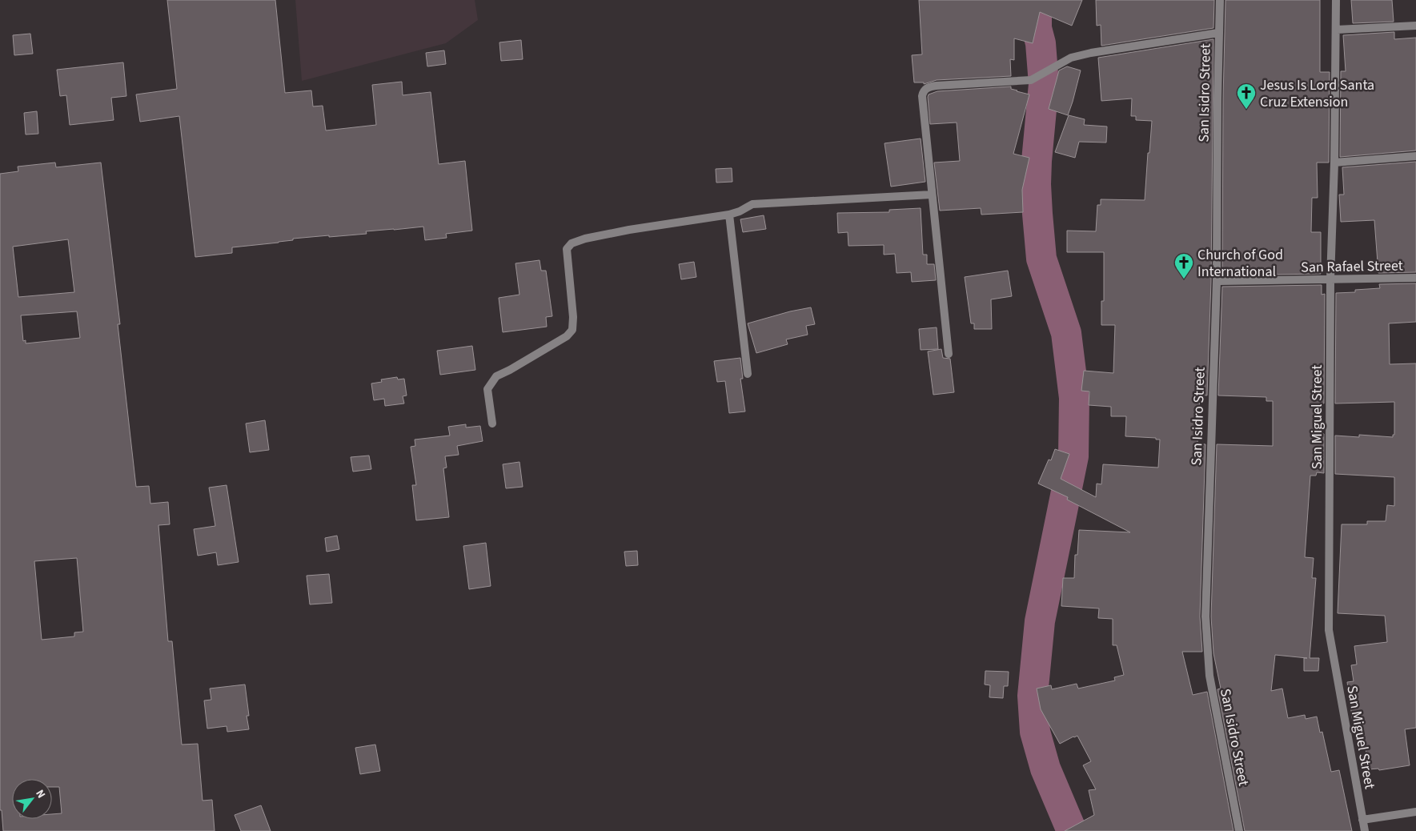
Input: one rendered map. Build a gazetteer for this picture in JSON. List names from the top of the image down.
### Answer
{
  "streets": {
    "street": ["San Isidro Street", "San Rafael Street", "San Miguel Street"]
  },
  "crossings": [
    ["San Isidro Street", "San Rafael Street"],
    ["San Rafael Street", "San Miguel Street"]
  ],
  "places": {
    "church": ["Jesus Is Lord Santa Cruz Extension", "Church of God International"]
  },
  "north": "top right"
}
